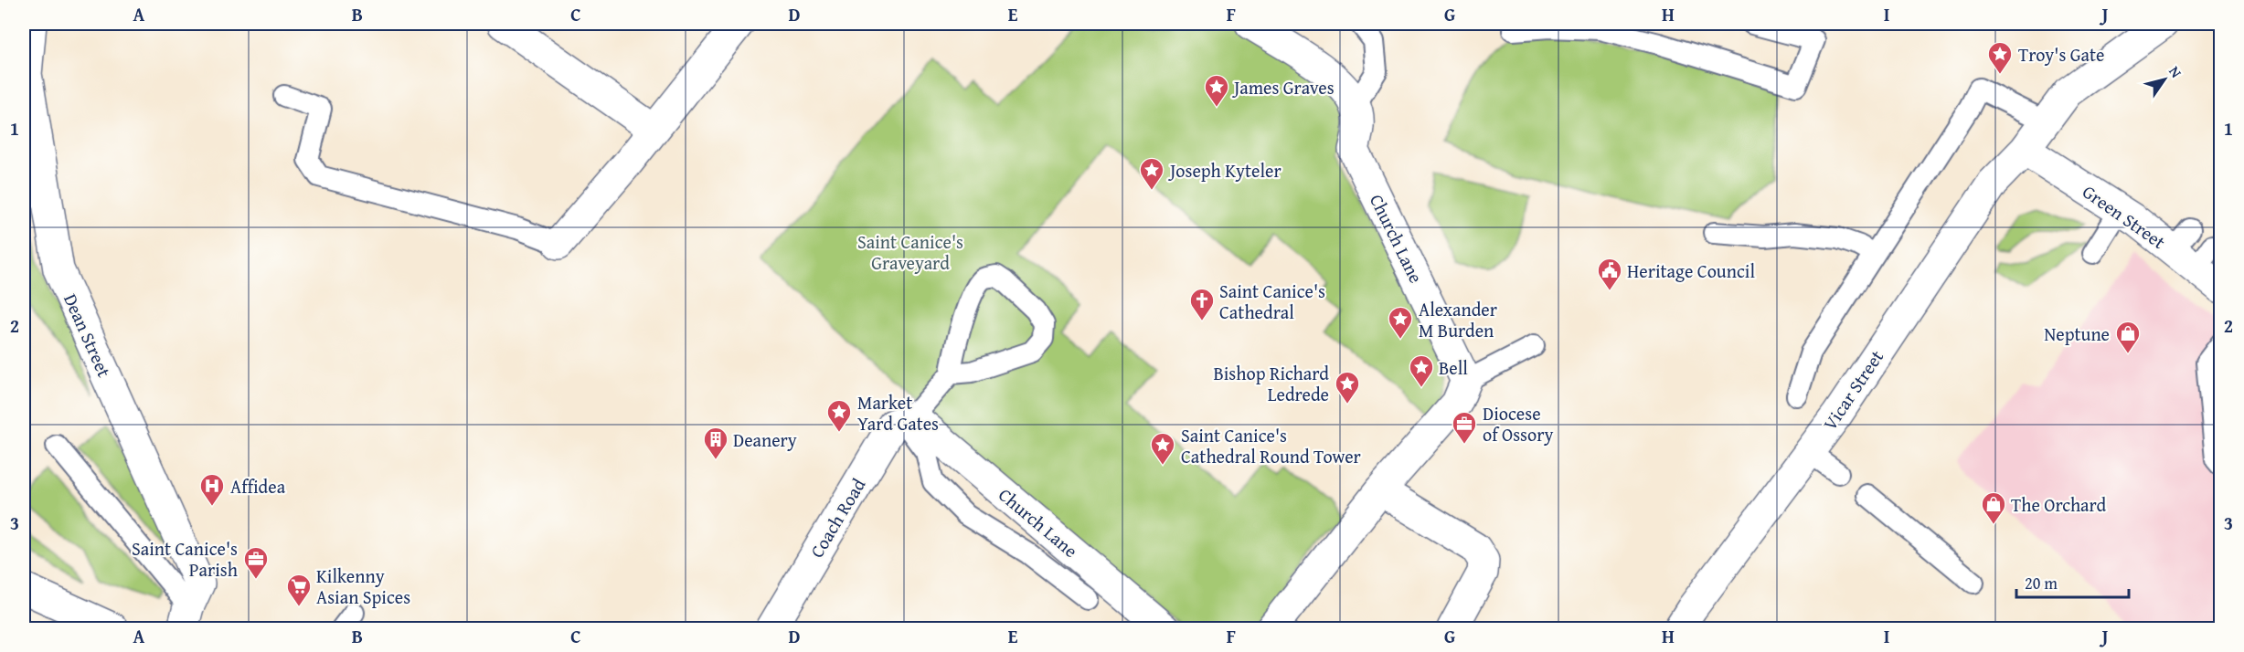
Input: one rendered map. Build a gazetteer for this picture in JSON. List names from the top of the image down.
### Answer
{
  "streets": {
    "street": [
      "Green Street",
      "Church Lane",
      "Dean Street",
      "Vicar Street",
      "Coach Road"
    ]
  },
  "crossings": [
    ["Green Street", "Vicar Street"],
    ["Church Lane", "Coach Road"]
  ],
  "parks": ["Saint Canice's Graveyard"],
  "places": {
    "place": [
      "Troy's Gate",
      "James Graves",
      "Joseph Kyteler",
      "Alexander M Burden",
      "Bell",
      "Bishop Richard Ledrede",
      "Market Yard Gates",
      "Saint Canice's Cathedral Round Tower"
    ],
    "public building": ["Heritage Council"],
    "church": ["Saint Canice's Cathedral"],
    "shop": ["Neptune", "The Orchard"],
    "office": ["Diocese of Ossory", "Saint Canice's Parish"],
    "building": ["Deanery"],
    "hospital": ["Affidea"],
    "supermarket": ["Kilkenny Asian Spices"]
  },
  "scale_bar": "20 m",
  "north": "top right",
  "grid": {
    "columns": [
      "A",
      "B",
      "C",
      "D",
      "E",
      "F",
      "G",
      "H",
      "I",
      "J"
    ],
    "rows": ["1", "2", "3"]
  }
}
